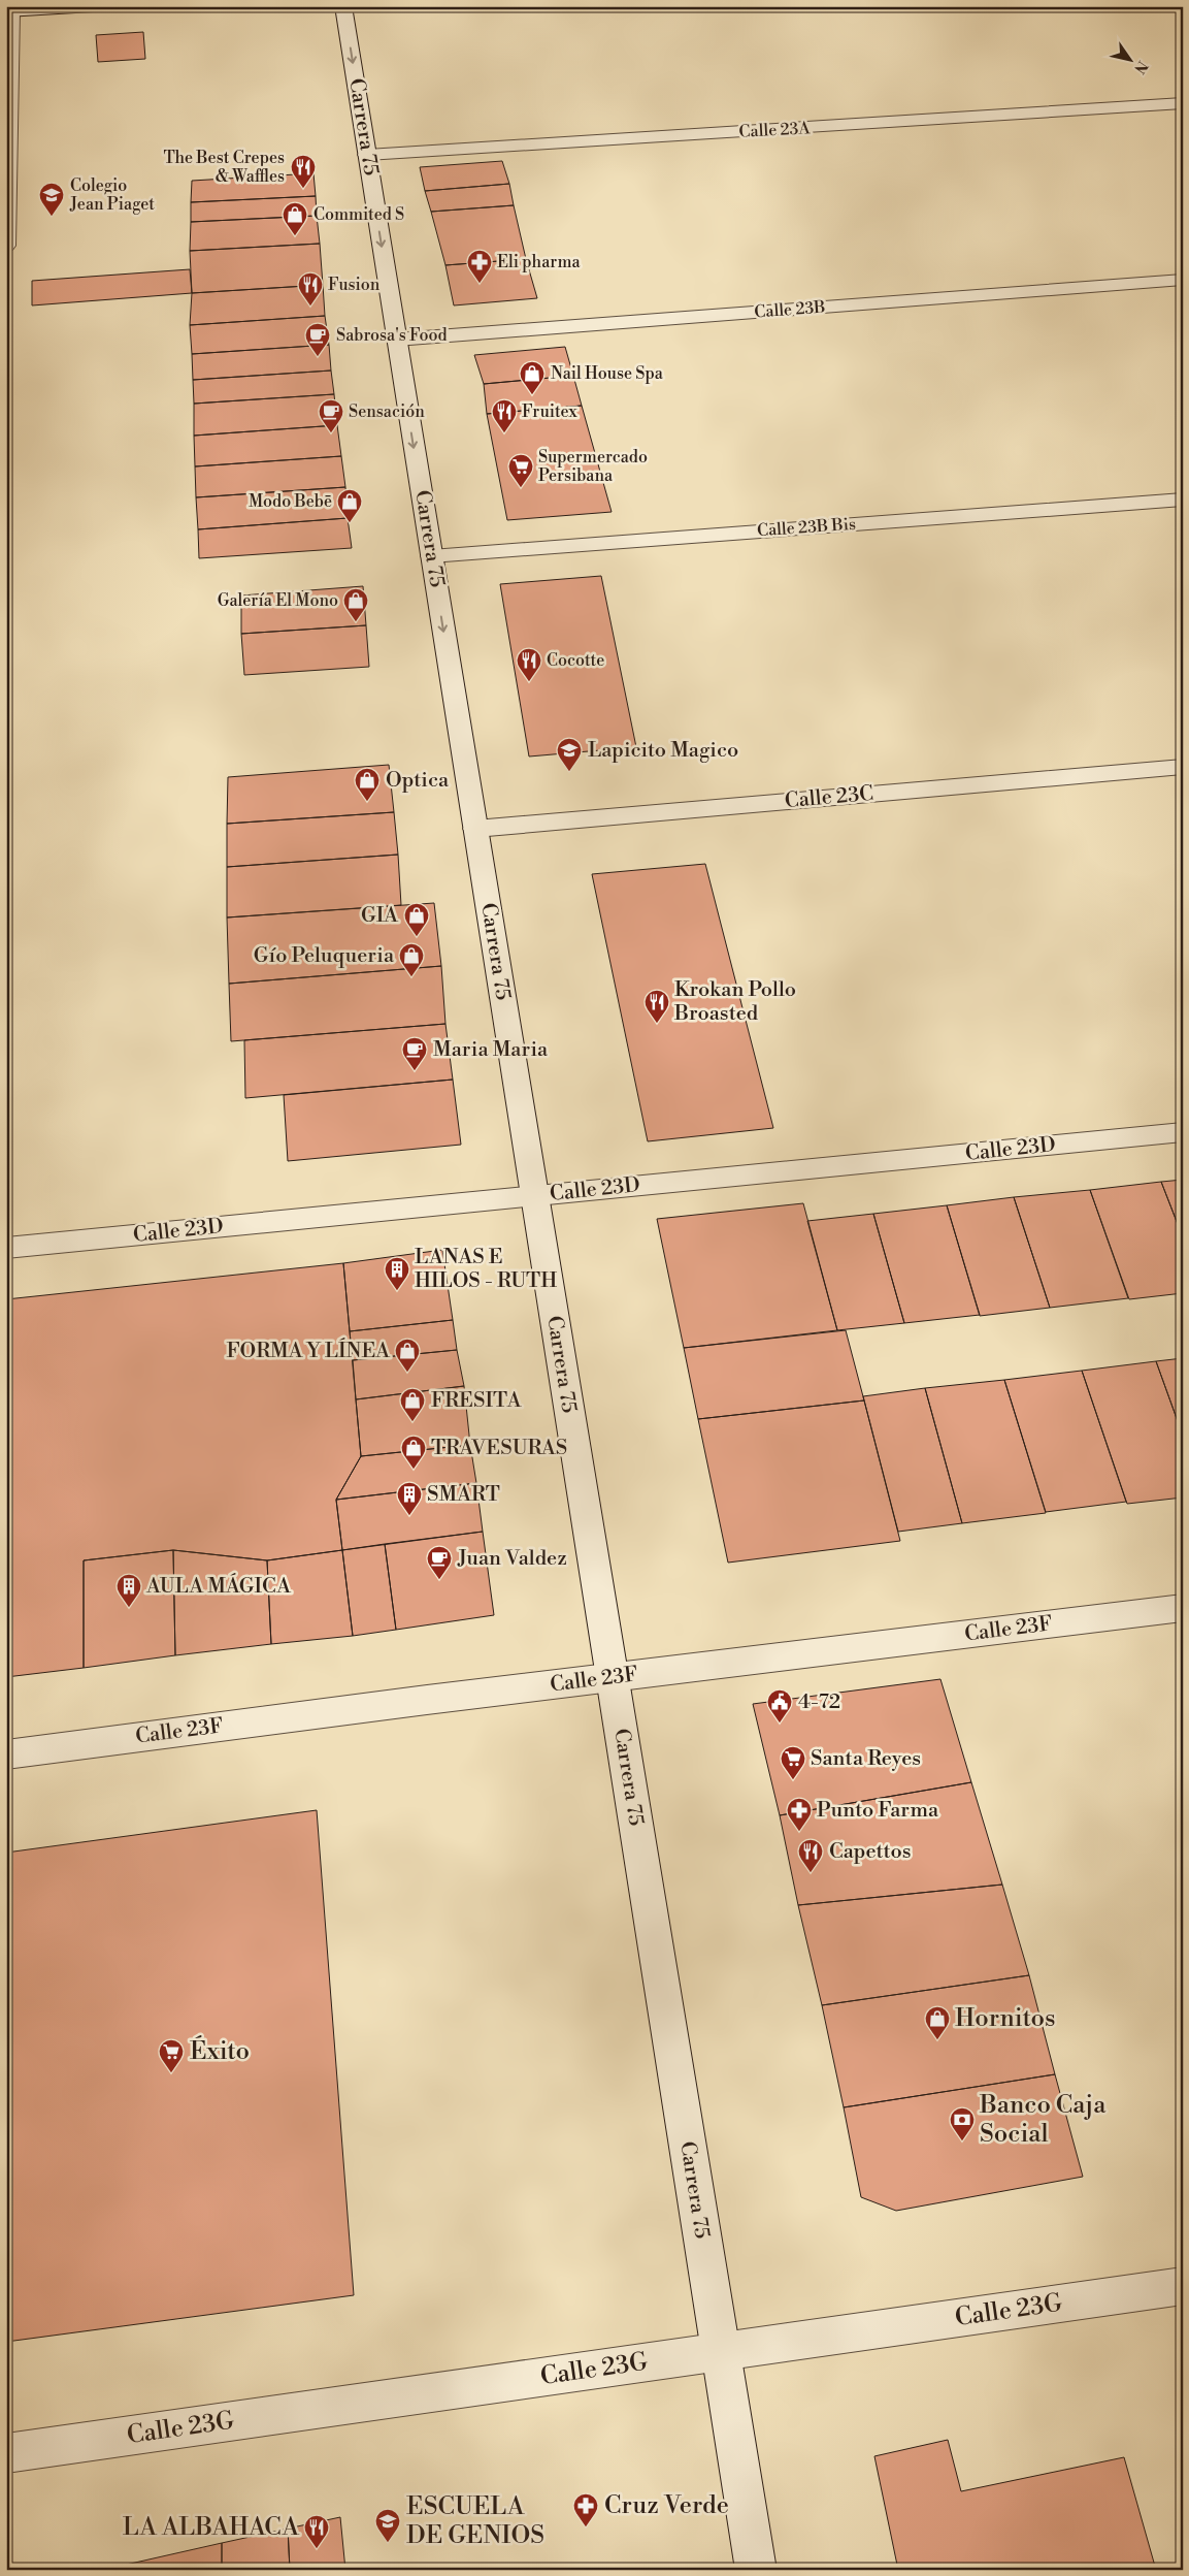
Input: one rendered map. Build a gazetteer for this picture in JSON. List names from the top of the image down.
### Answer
{
  "streets": {
    "street": [
      "Carrera 75",
      "Calle 23A",
      "Calle 23B",
      "Calle 23B Bis",
      "Calle 23C",
      "Calle 23D",
      "Calle 23F",
      "Calle 23G"
    ]
  },
  "crossings": [
    ["Carrera 75", "Calle 23A"],
    ["Carrera 75", "Calle 23B"],
    ["Carrera 75", "Calle 23B Bis"],
    ["Carrera 75", "Calle 23C"],
    ["Carrera 75", "Calle 23D"],
    ["Carrera 75", "Calle 23F"],
    ["Carrera 75", "Calle 23G"]
  ],
  "places": {
    "restaurant": [
      "The Best Crepes & Waffles",
      "Fusion",
      "Fruitex",
      "Cocotte",
      "Krokan Pollo Broasted",
      "Capettos",
      "LA ALBAHACA"
    ],
    "school or university": ["Colegio Jean Piaget", "Lapicito Magico", "ESCUELA DE GENIOS"],
    "shop": [
      "Commited S",
      "Nail House Spa",
      "Modo Bebē",
      "Galería El Mono",
      "Optica",
      "GIA",
      "Gío Peluqueria",
      "FORMA Y LÍNEA",
      "FRESITA",
      "TRAVESURAS",
      "Hornitos"
    ],
    "pharmacy": ["Eli pharma", "Punto Farma", "Cruz Verde"],
    "cafe": [
      "Sabrosa's Food",
      "Sensación",
      "Maria Maria",
      "Juan Valdez"
    ],
    "supermarket": ["Supermercado Persibana", "Santa Reyes", "Éxito"],
    "building": ["LANAS E HILOS - RUTH", "SMART", "AULA MÁGICA"],
    "public building": ["4-72"],
    "bank": ["Banco Caja Social"]
  },
  "north": "bottom right"
}
